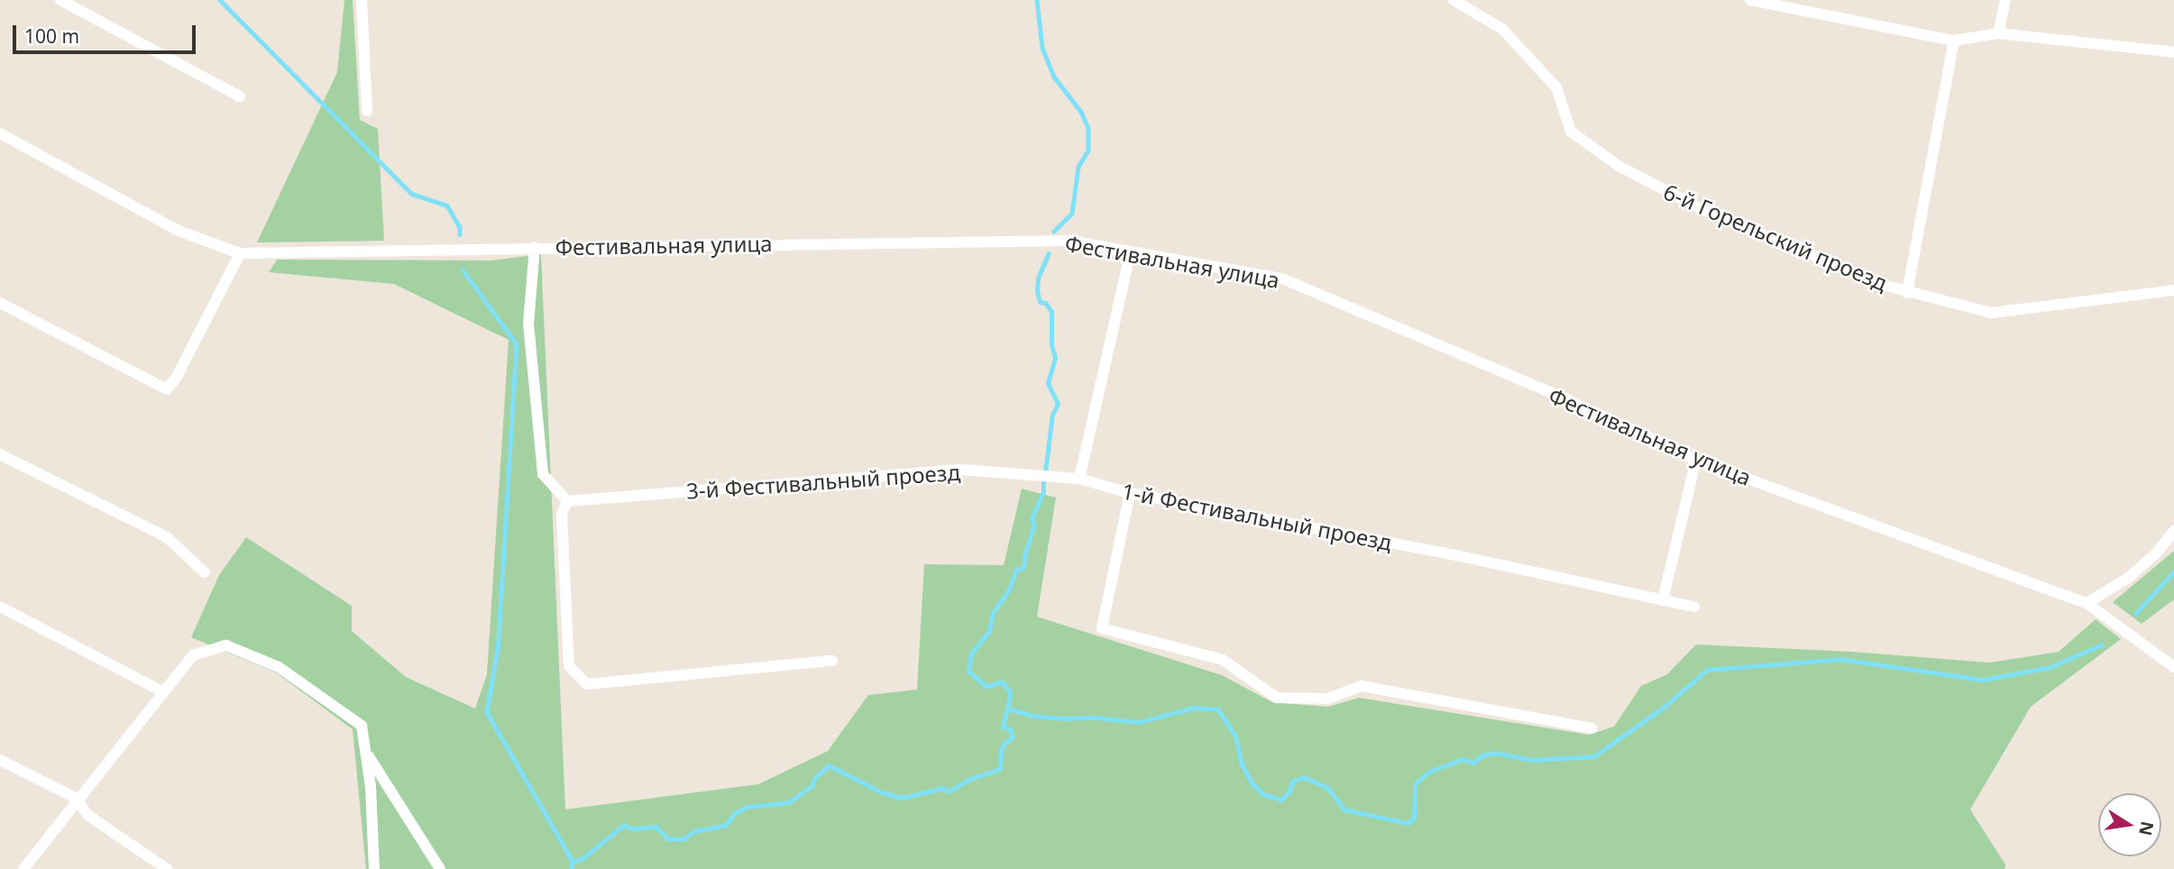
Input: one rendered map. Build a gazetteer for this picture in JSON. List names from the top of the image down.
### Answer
{
  "streets": {
    "street": [
      "6-й Горельский проезд",
      "Фестивальная улица",
      "3-й Фестивальный проезд",
      "1-й Фестивальный проезд"
    ]
  },
  "crossings": [
    ["3-й Фестивальный проезд", "1-й Фестивальный проезд"]
  ],
  "scale_bar": "100 m",
  "north": "right"
}
